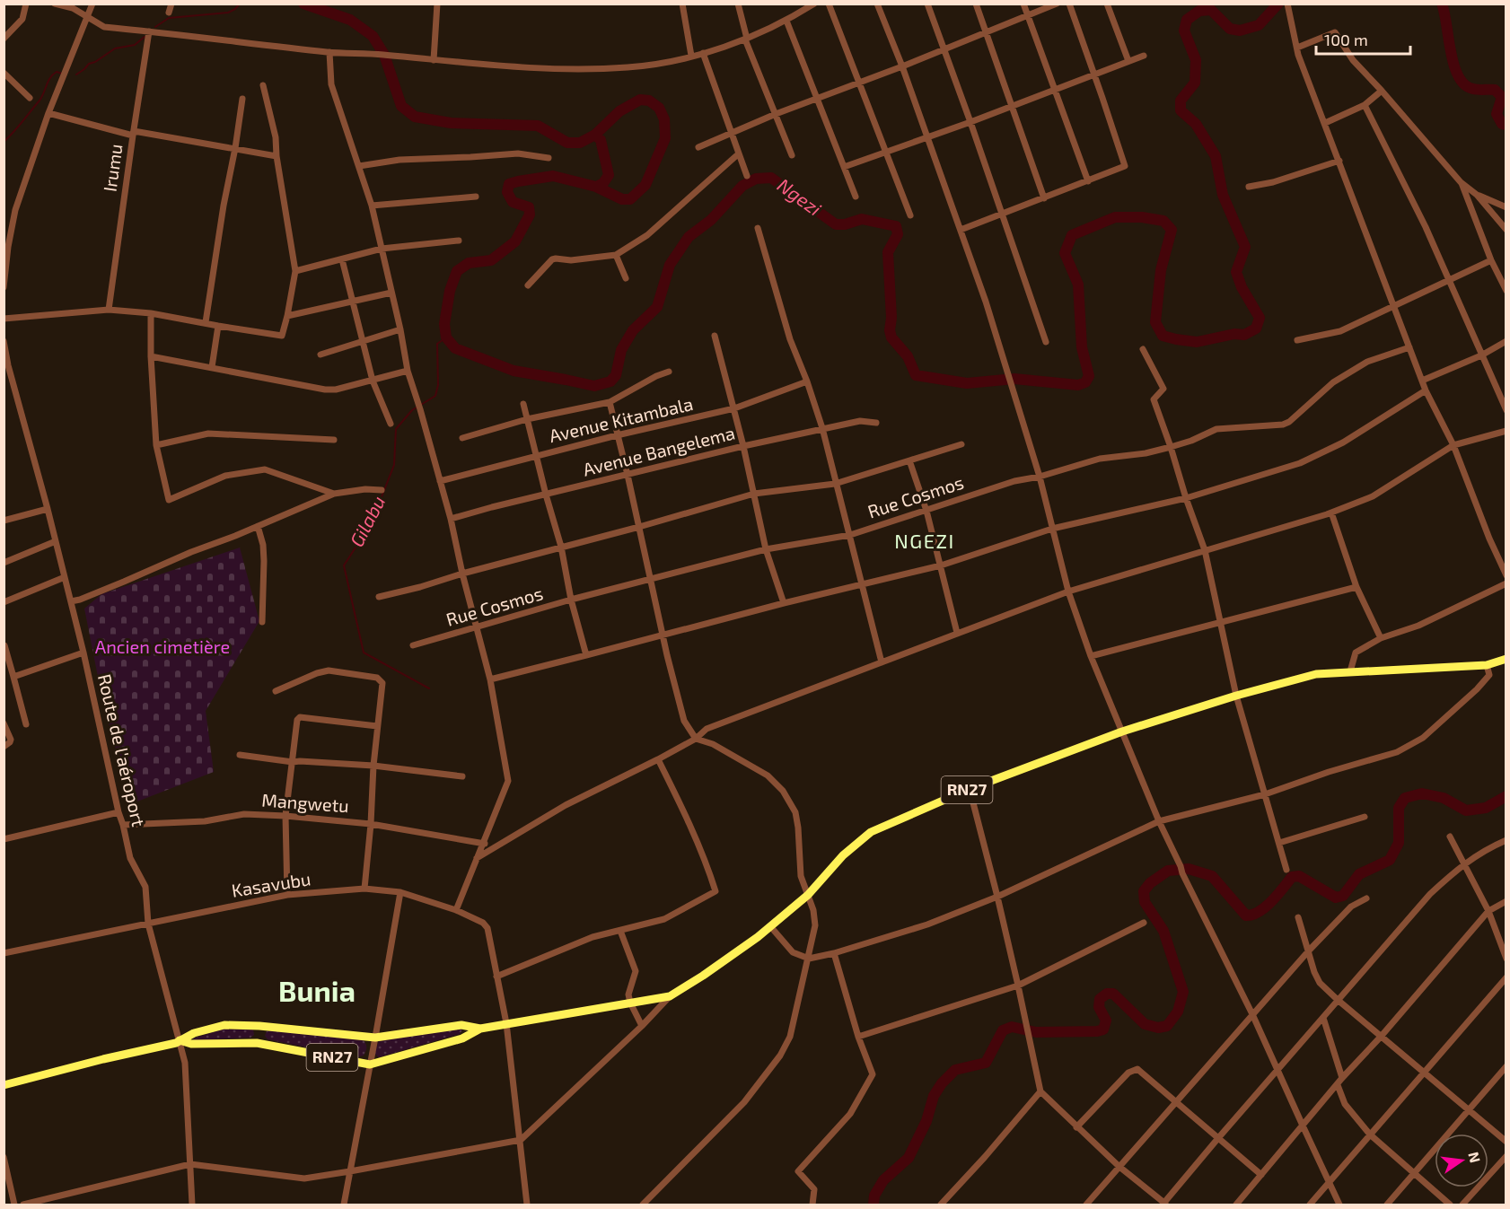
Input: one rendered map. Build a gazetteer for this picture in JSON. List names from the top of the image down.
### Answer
{
  "streets": {
    "main road": ["RN27"],
    "street": [
      "Irumu",
      "Avenue Kitambala",
      "Avenue Bangelema",
      "Rue Cosmos",
      "Route de l'aéroport",
      "Mangwetu",
      "Kasavubu"
    ]
  },
  "crossings": [
    ["Route de l'aéroport", "RN27"],
    ["Route de l'aéroport", "Mangwetu"],
    ["Route de l'aéroport", "Kasavubu"],
    ["RN27", "Kasavubu"]
  ],
  "districts": ["NGEZI", "Bunia"],
  "water": ["Ngezi", "Gilabu"],
  "parks": ["Ancien cimetière"],
  "scale_bar": "100 m",
  "north": "right"
}
